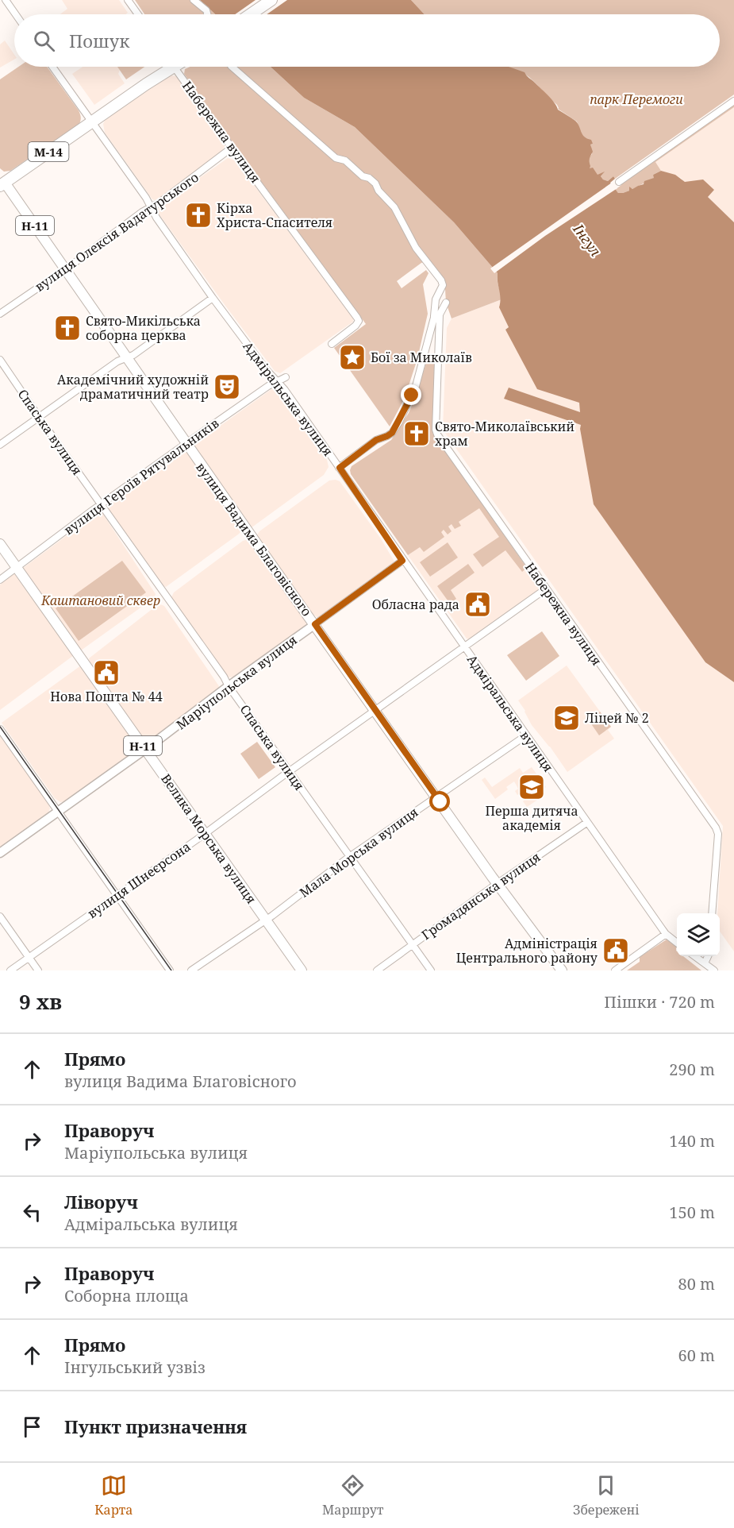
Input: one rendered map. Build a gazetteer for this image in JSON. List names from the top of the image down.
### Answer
{
  "streets": {
    "highway": ["М-14"],
    "main road": ["Н-11", "вулиця Вадима Благовісного", "Велика Морська вулиця"],
    "street": [
      "Набережна вулиця",
      "вулиця Олексія Вадатурського",
      "Адміральська вулиця",
      "Спаська вулиця",
      "вулиця Героїв Рятувальників",
      "Маріупольська вулиця",
      "Мала Морська вулиця",
      "вулиця Шнеєрсона",
      "Громадянська вулиця"
    ]
  },
  "crossings": [
    ["Набережна вулиця", "вулиця Олексія Вадатурського"],
    ["Набережна вулиця", "вулиця Шнеєрсона"],
    ["М-14", "Адміральська вулиця"],
    ["М-14", "вулиця Вадима Благовісного"],
    ["вулиця Олексія Вадатурського", "Адміральська вулиця"],
    ["вулиця Олексія Вадатурського", "вулиця Вадима Благовісного"],
    ["Адміральська вулиця", "вулиця Героїв Рятувальників"],
    ["Адміральська вулиця", "Маріупольська вулиця"],
    ["Адміральська вулиця", "Мала Морська вулиця"],
    ["Адміральська вулиця", "вулиця Шнеєрсона"],
    ["Адміральська вулиця", "Громадянська вулиця"],
    ["Спаська вулиця", "вулиця Героїв Рятувальників"],
    ["Спаська вулиця", "Маріупольська вулиця"],
    ["Спаська вулиця", "Мала Морська вулиця"],
    ["Спаська вулиця", "вулиця Шнеєрсона"],
    ["Спаська вулиця", "Громадянська вулиця"],
    ["вулиця Героїв Рятувальників", "вулиця Вадима Благовісного"],
    ["вулиця Героїв Рятувальників", "Велика Морська вулиця"],
    ["вулиця Вадима Благовісного", "Маріупольська вулиця"],
    ["вулиця Вадима Благовісного", "Мала Морська вулиця"],
    ["вулиця Вадима Благовісного", "вулиця Шнеєрсона"],
    ["вулиця Вадима Благовісного", "Громадянська вулиця"],
    ["Маріупольська вулиця", "Велика Морська вулиця"],
    ["Велика Морська вулиця", "Мала Морська вулиця"],
    ["Велика Морська вулиця", "вулиця Шнеєрсона"]
  ],
  "water": ["Інгул"],
  "parks": ["парк Перемоги", "Каштановий сквер"],
  "places": {
    "church": ["Кірха Христа-Спасителя", "Свято-Микільська соборна церква", "Свято-Миколаївський храм"],
    "place": ["Бої за Миколаїв"],
    "theatre": ["Академічний художній драматичний театр"],
    "public building": ["Обласна рада", "Нова Пошта № 44", "Адміністрація Центрального району"],
    "school or university": ["Ліцей № 2", "Перша дитяча академія"]
  },
  "page": {
    "search": "Пошук",
    "heading": ["9 хв", "Пішки · 720 m"],
    "list": [
      ["Прямо", "вулиця Вадима Благовісного", "290 m"],
      ["Праворуч", "Маріупольська вулиця", "140 m"],
      ["Ліворуч", "Адміральська вулиця", "150 m"],
      ["Праворуч", "Соборна площа", "80 m"],
      ["Прямо", "Інгульський узвіз", "60 m"],
      "Пункт призначення"
    ],
    "nav": ["Карта", "Маршрут", "Збережені"]
  }
}
